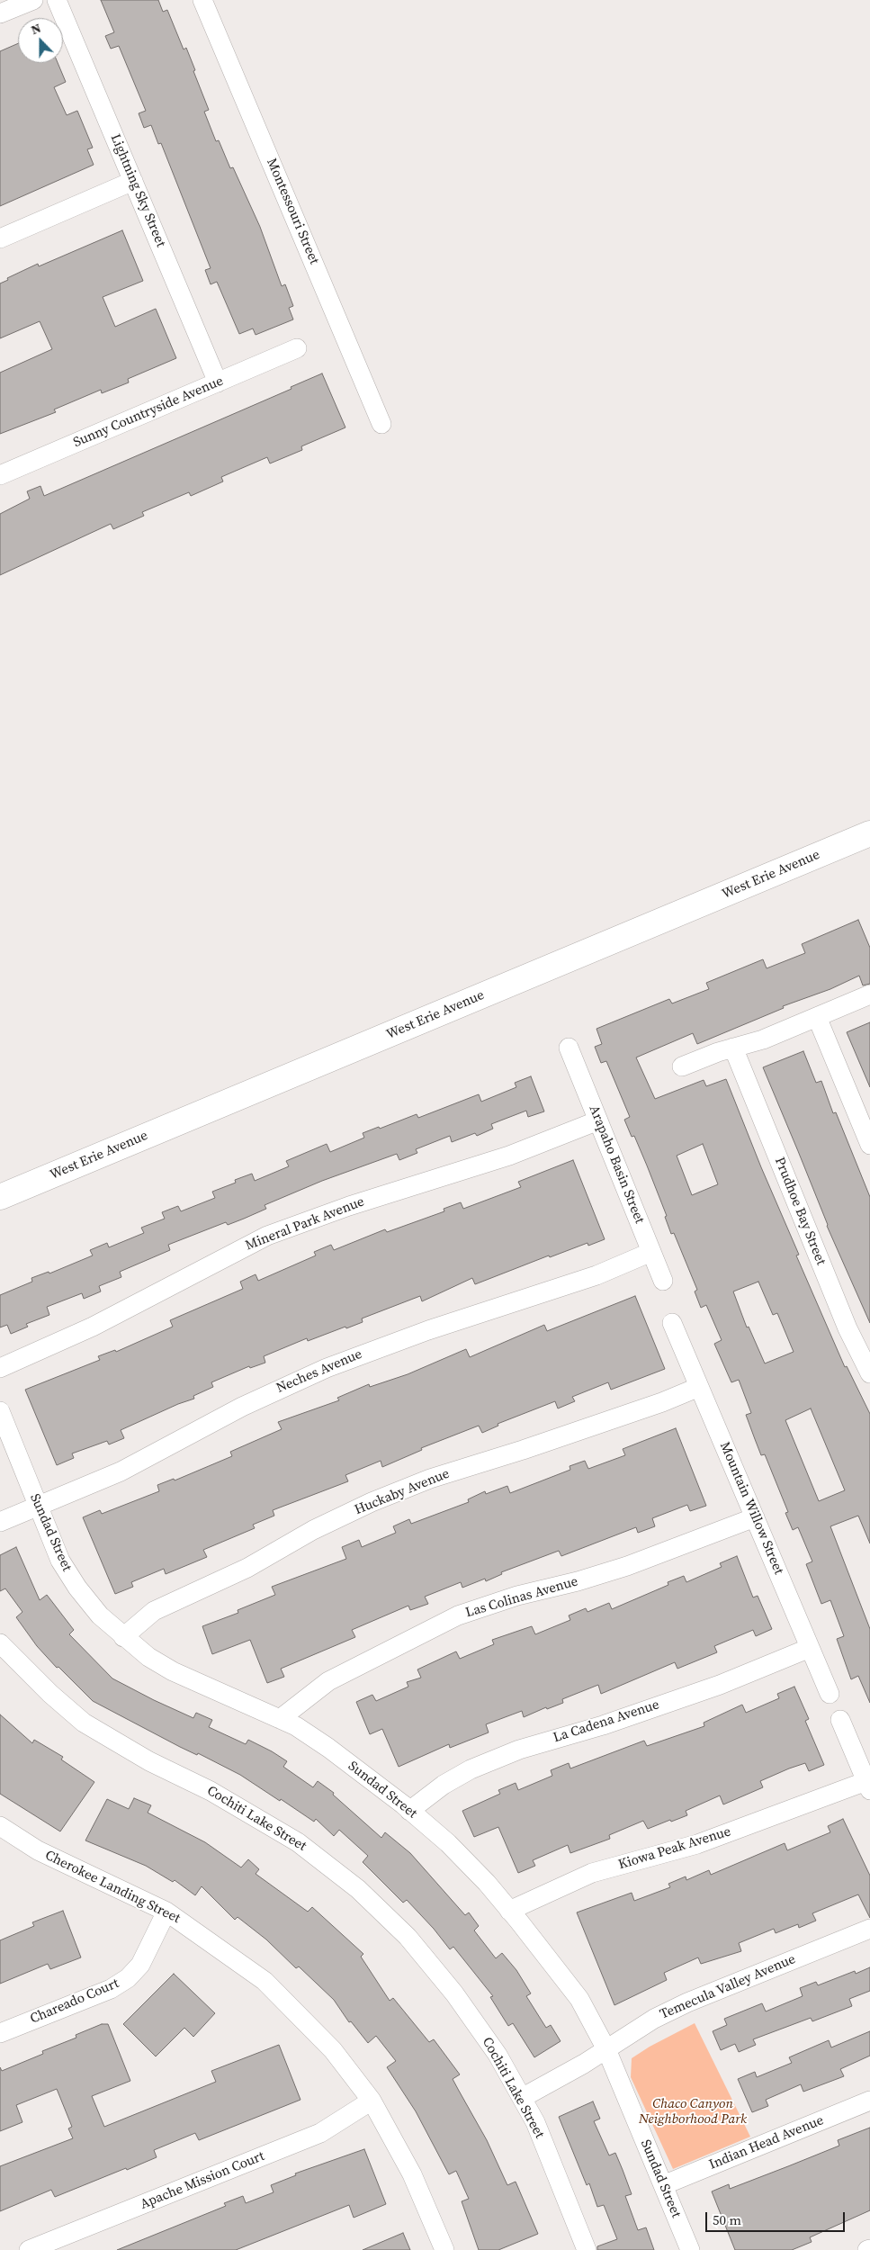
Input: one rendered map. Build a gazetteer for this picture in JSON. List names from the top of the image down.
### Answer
{
  "streets": {
    "street": [
      "Lightning Sky Street",
      "Montessouri Street",
      "Sunny Countryside Avenue",
      "West Erie Avenue",
      "Arapaho Basin Street",
      "Prudhoe Bay Street",
      "Mineral Park Avenue",
      "Neches Avenue",
      "Huckaby Avenue",
      "Mountain Willow Street",
      "Sundad Street",
      "Las Colinas Avenue",
      "La Cadena Avenue",
      "Cochiti Lake Street",
      "Kiowa Peak Avenue",
      "Cherokee Landing Street",
      "Temecula Valley Avenue",
      "Chareado Court",
      "Indian Head Avenue",
      "Apache Mission Court"
    ]
  },
  "crossings": [
    ["Lightning Sky Street", "Sunny Countryside Avenue"],
    ["Arapaho Basin Street", "Mineral Park Avenue"],
    ["Arapaho Basin Street", "Neches Avenue"],
    ["Neches Avenue", "Sundad Street"],
    ["Huckaby Avenue", "Mountain Willow Street"],
    ["Huckaby Avenue", "Sundad Street"],
    ["Mountain Willow Street", "Las Colinas Avenue"],
    ["Mountain Willow Street", "La Cadena Avenue"],
    ["Sundad Street", "Las Colinas Avenue"],
    ["Sundad Street", "La Cadena Avenue"],
    ["Sundad Street", "Kiowa Peak Avenue"],
    ["Sundad Street", "Temecula Valley Avenue"],
    ["Sundad Street", "Indian Head Avenue"],
    ["Cochiti Lake Street", "Temecula Valley Avenue"],
    ["Cherokee Landing Street", "Chareado Court"],
    ["Cherokee Landing Street", "Apache Mission Court"]
  ],
  "parks": ["Chaco Canyon Neighborhood Park"],
  "scale_bar": "50 m",
  "north": "top"
}
